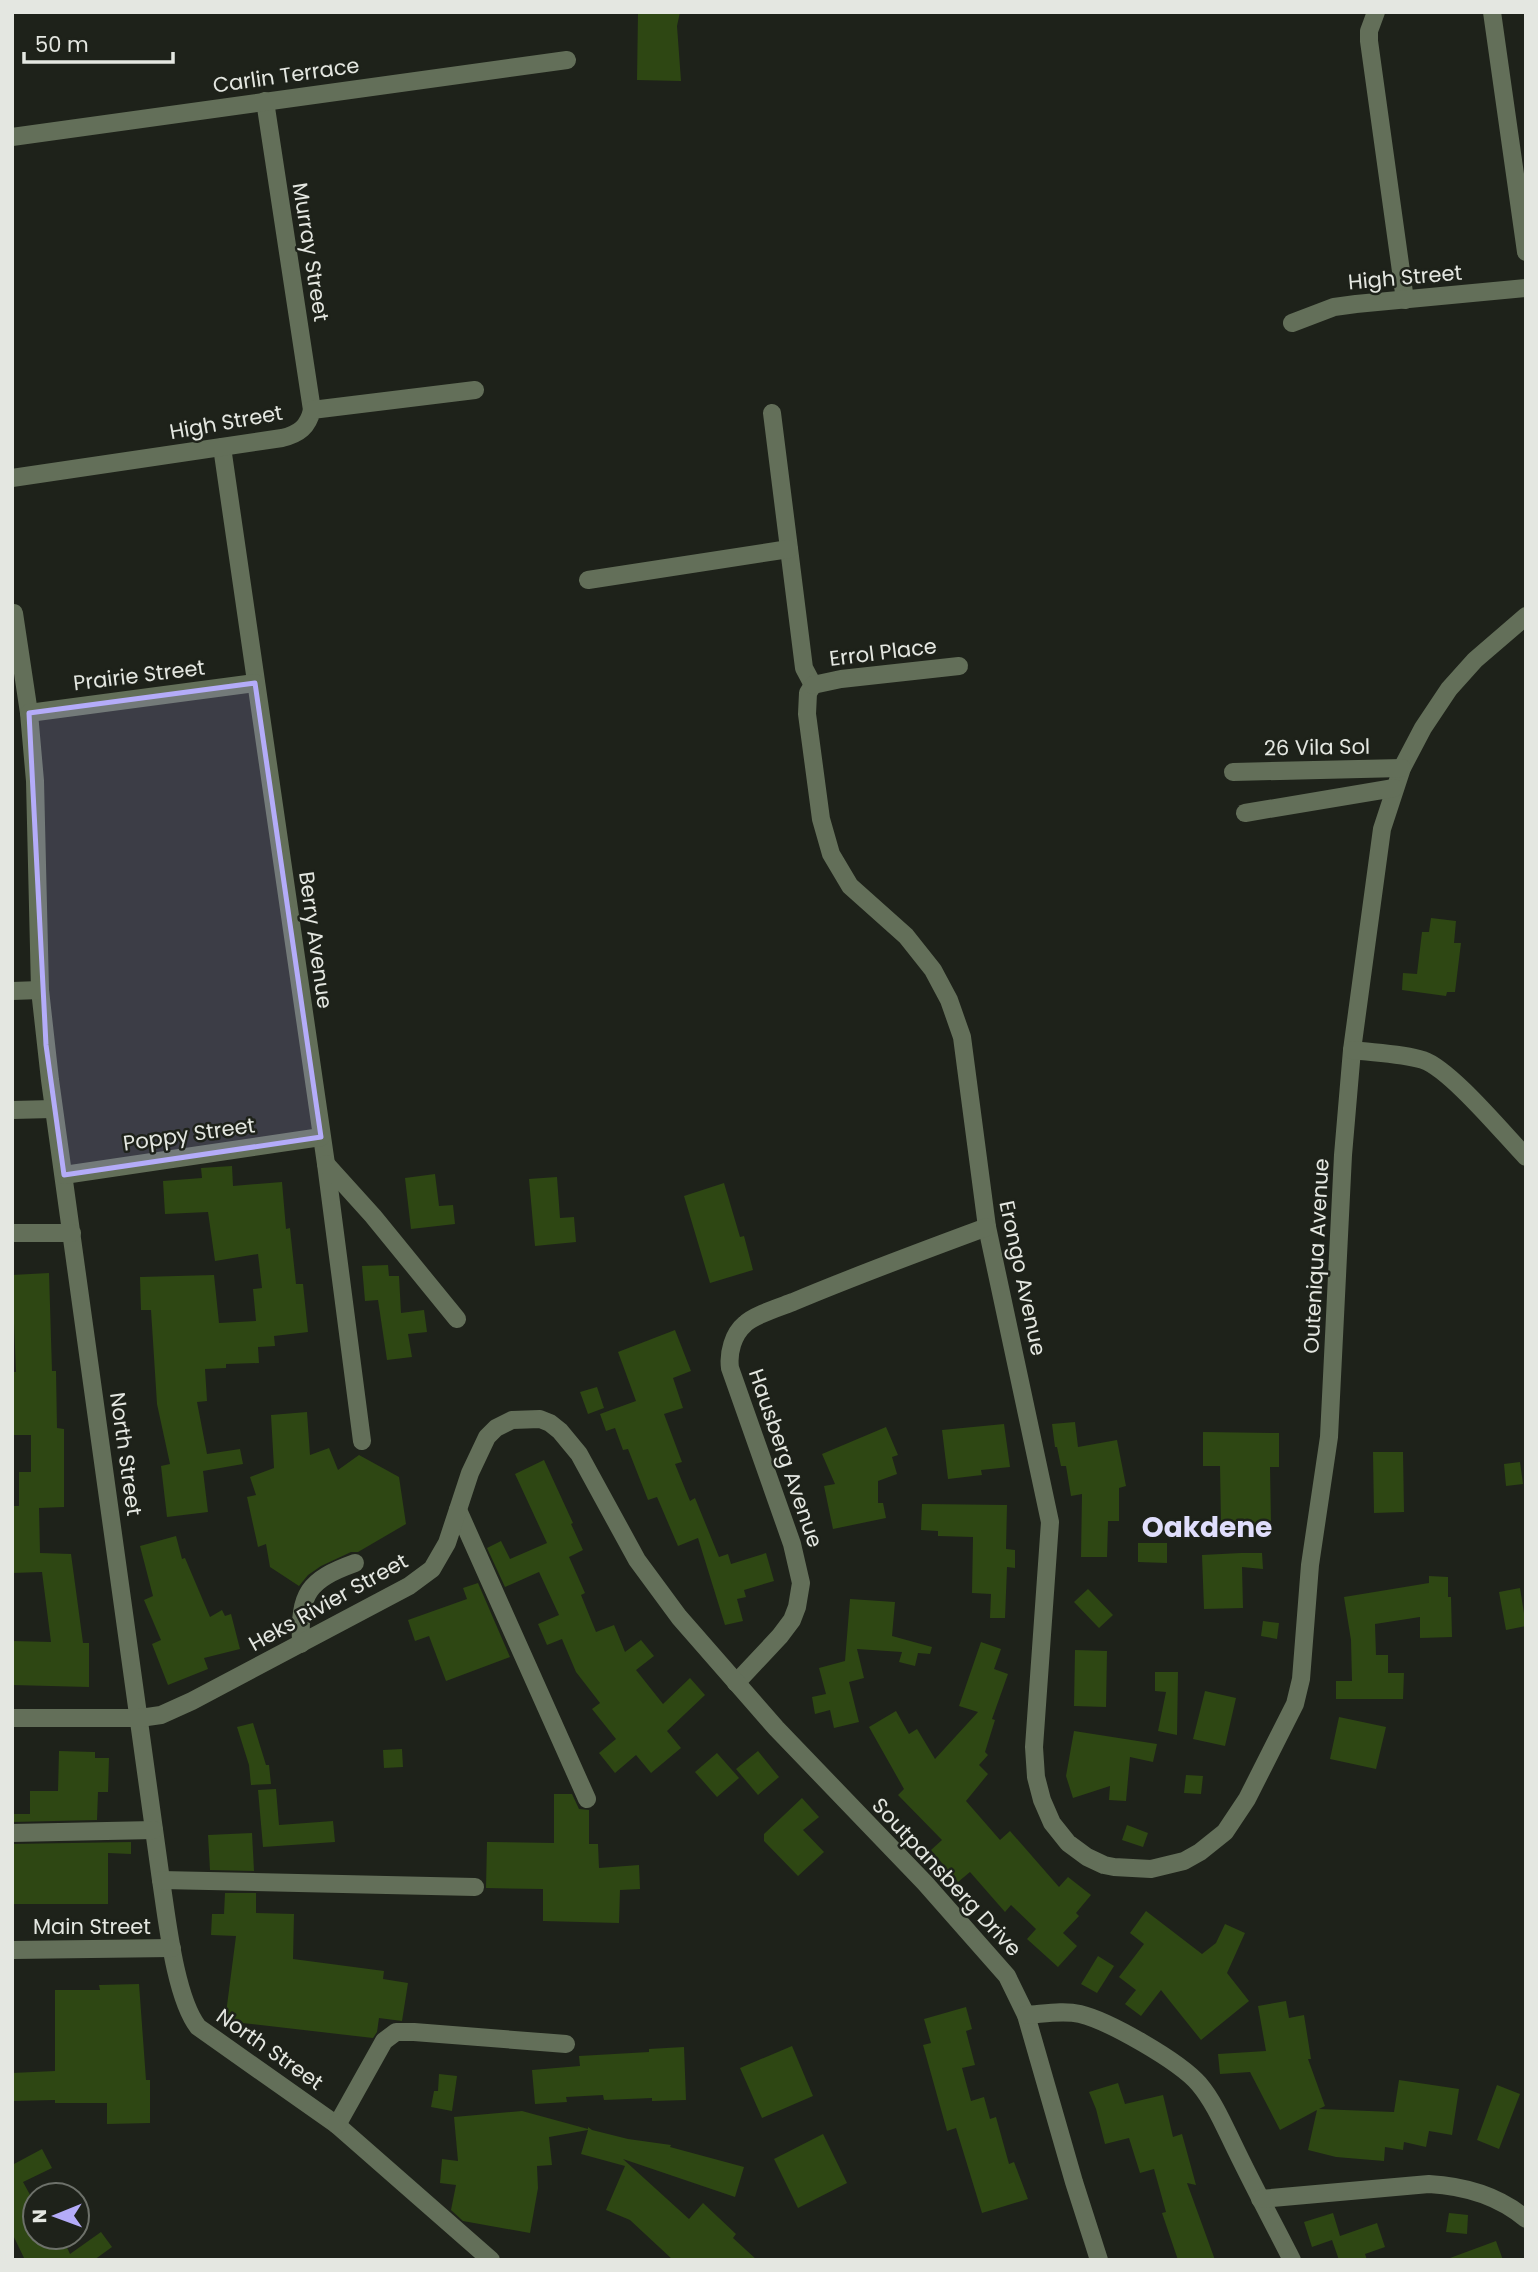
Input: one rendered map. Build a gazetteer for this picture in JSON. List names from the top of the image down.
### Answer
{
  "streets": {
    "street": [
      "Carlin Terrace",
      "Murray Street",
      "High Street",
      "Errol Place",
      "Prairie Street",
      "26 Vila Sol",
      "Berry Avenue",
      "Poppy Street",
      "Outeniqua Avenue",
      "Erongo Avenue",
      "North Street",
      "Hausberg Avenue",
      "Heks Rivier Street",
      "Soutpansberg Drive",
      "Main Street"
    ]
  },
  "crossings": [
    ["Carlin Terrace", "Murray Street"],
    ["Murray Street", "High Street"],
    ["High Street", "Berry Avenue"],
    ["Errol Place", "Erongo Avenue"],
    ["Prairie Street", "Berry Avenue"],
    ["Prairie Street", "North Street"],
    ["26 Vila Sol", "Outeniqua Avenue"],
    ["Berry Avenue", "Poppy Street"],
    ["Poppy Street", "North Street"],
    ["Outeniqua Avenue", "Erongo Avenue"],
    ["Erongo Avenue", "Hausberg Avenue"],
    ["North Street", "Heks Rivier Street"],
    ["North Street", "Main Street"],
    ["Hausberg Avenue", "Heks Rivier Street"],
    ["Hausberg Avenue", "Soutpansberg Drive"],
    ["Heks Rivier Street", "Soutpansberg Drive"]
  ],
  "districts": ["Oakdene"],
  "scale_bar": "50 m",
  "north": "left"
}
